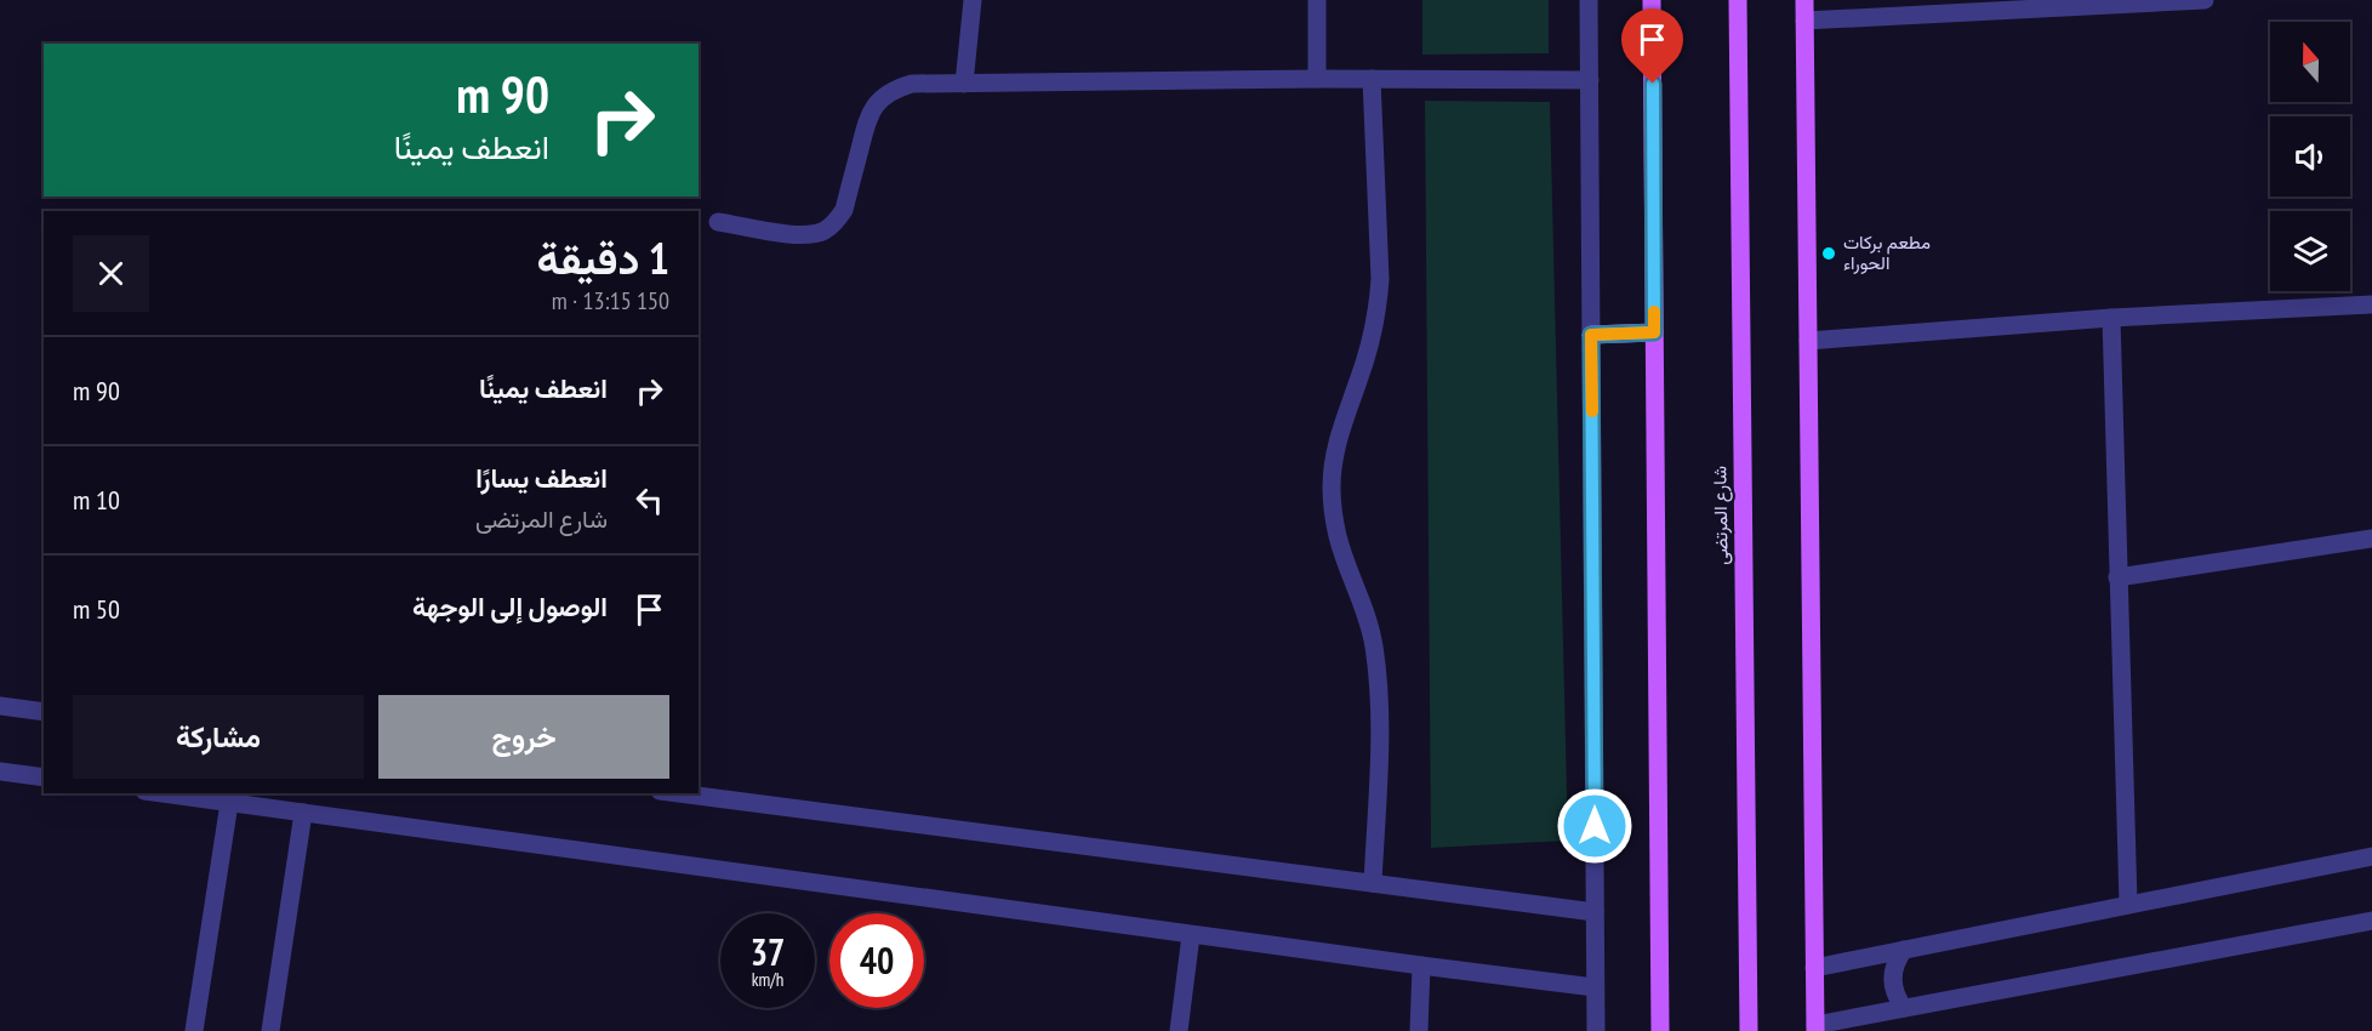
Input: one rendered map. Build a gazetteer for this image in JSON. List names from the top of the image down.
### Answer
{
  "streets": {
    "main road": ["شارع المرتضى"]
  },
  "places": ["مطعم بركات الحوراء"],
  "north": "top",
  "page": {
    "turn": ["90 m", "انعطف يمينًا"],
    "heading": ["1 دقيقة", "150 m · 13:15"],
    "list": [
      {
        "name": "انعطف يمينًا",
        "value": "90 m"
      },
      {
        "name": "انعطف يسارًا",
        "note": "شارع المرتضى",
        "value": "10 m"
      },
      {
        "name": "الوصول إلى الوجهة",
        "value": "50 m"
      }
    ],
    "buttons": ["خروج", "مشاركة"],
    "speed": "37 km/h",
    "limit": "40"
  }
}
